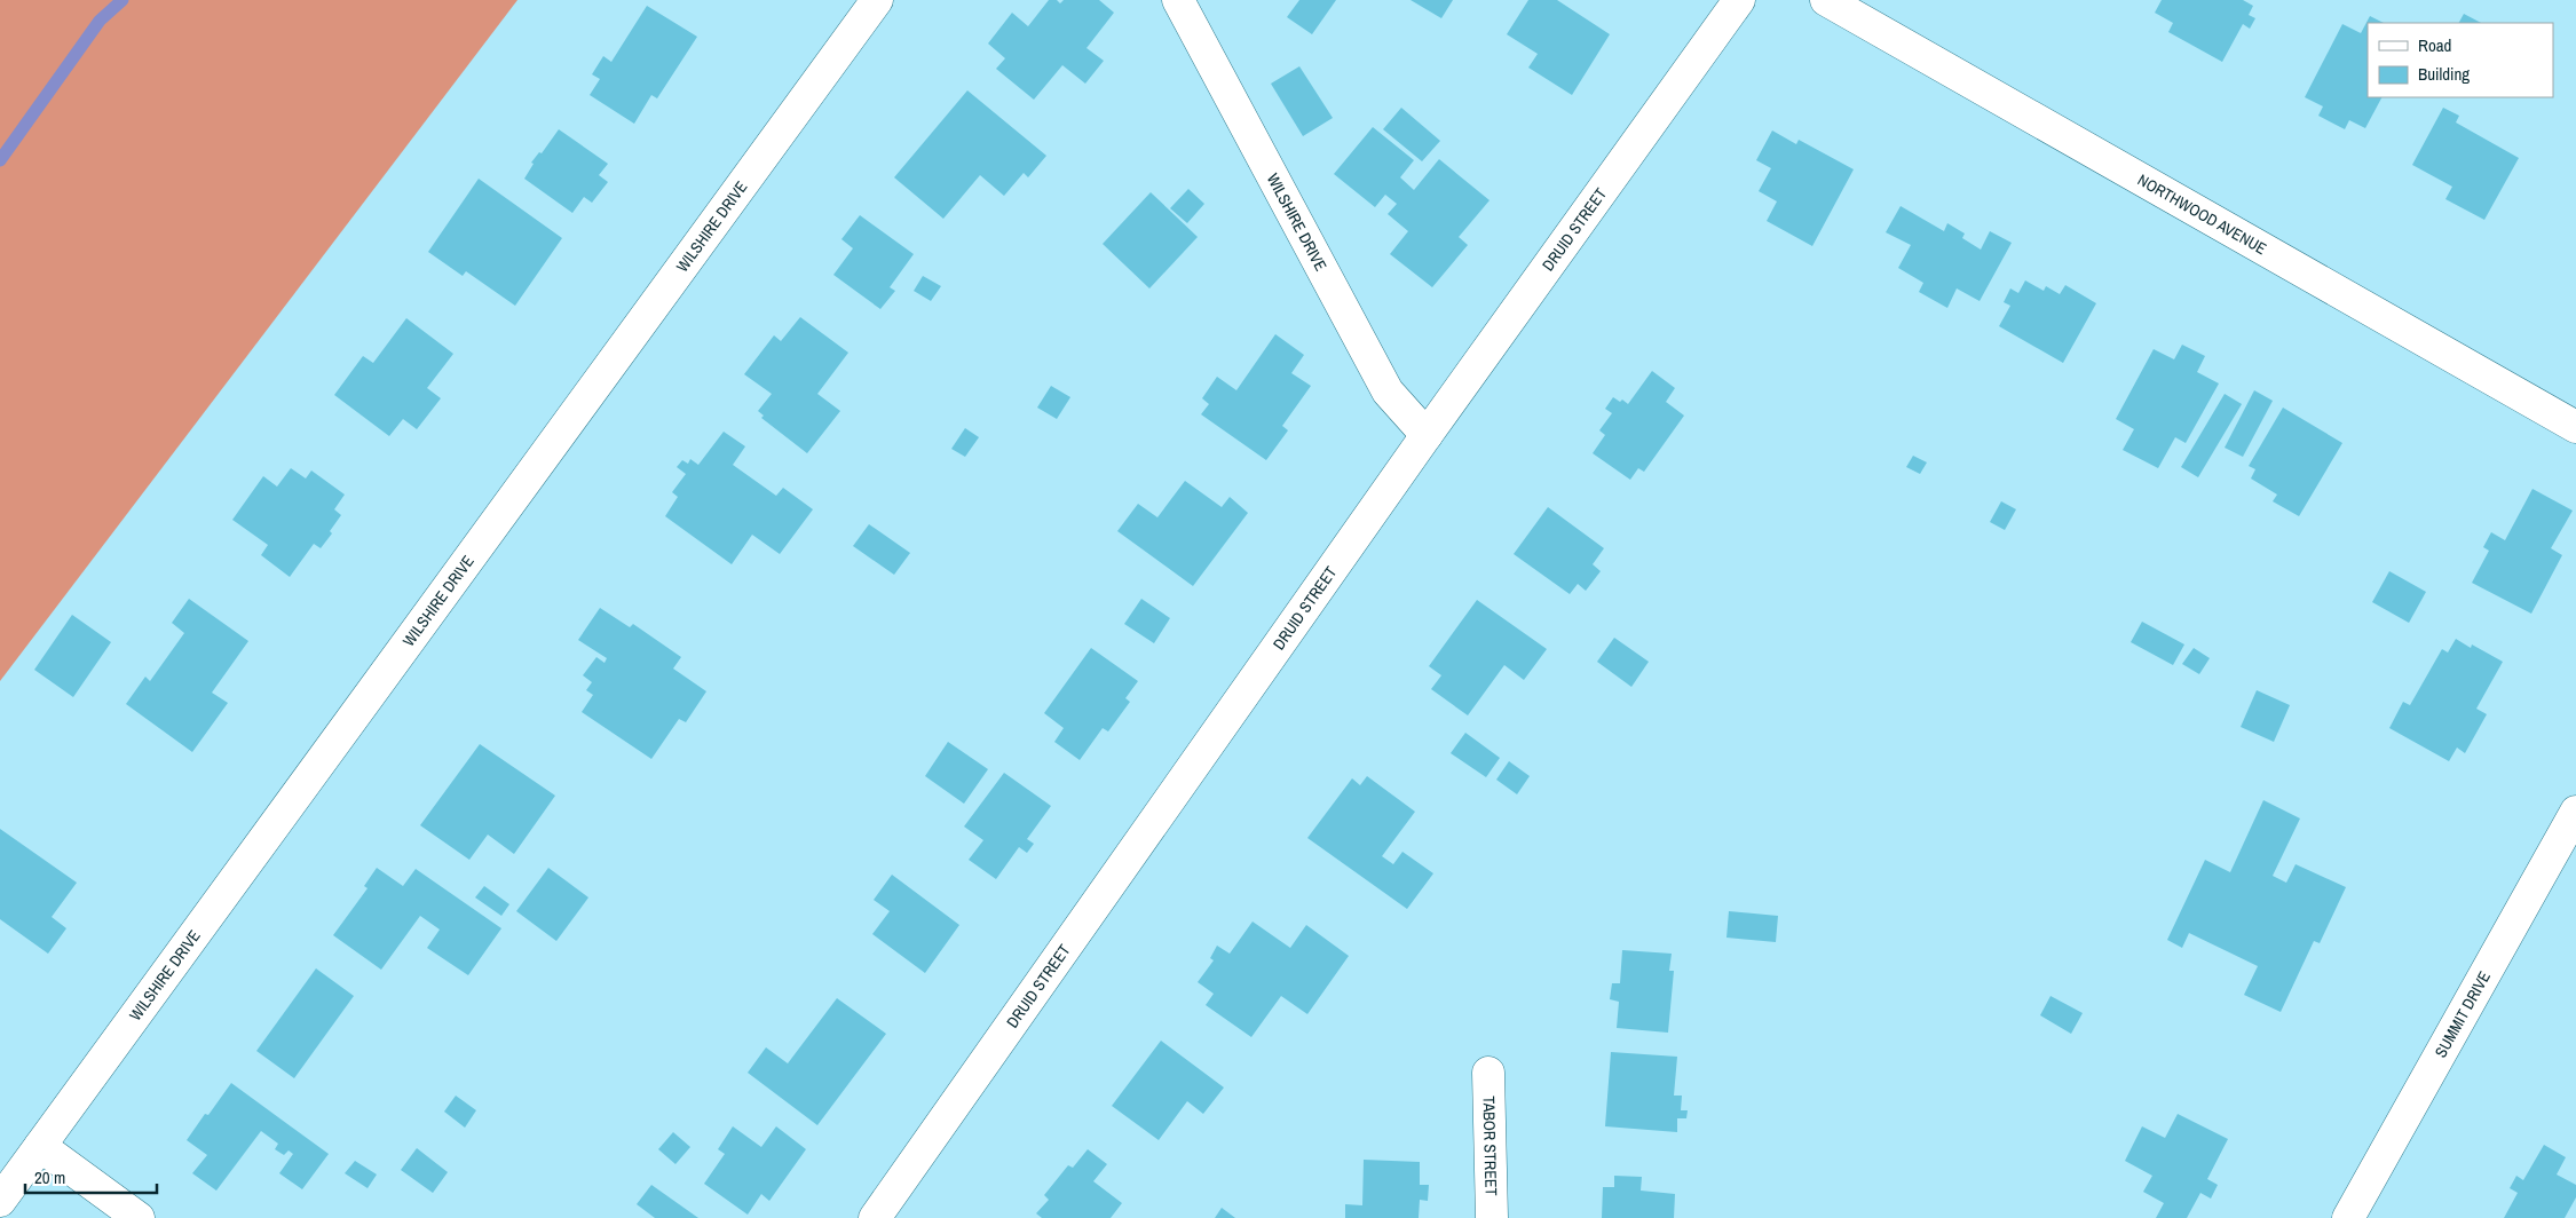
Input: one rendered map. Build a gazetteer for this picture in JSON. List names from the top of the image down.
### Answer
{
  "streets": {
    "street": [
      "NORTHWOOD AVENUE",
      "WILSHIRE DRIVE",
      "DRUID STREET",
      "SUMMIT DRIVE",
      "TABOR STREET"
    ]
  },
  "crossings": [
    ["WILSHIRE DRIVE", "DRUID STREET"]
  ],
  "legend": ["Road", "Building"],
  "scale_bar": "20 m"
}
